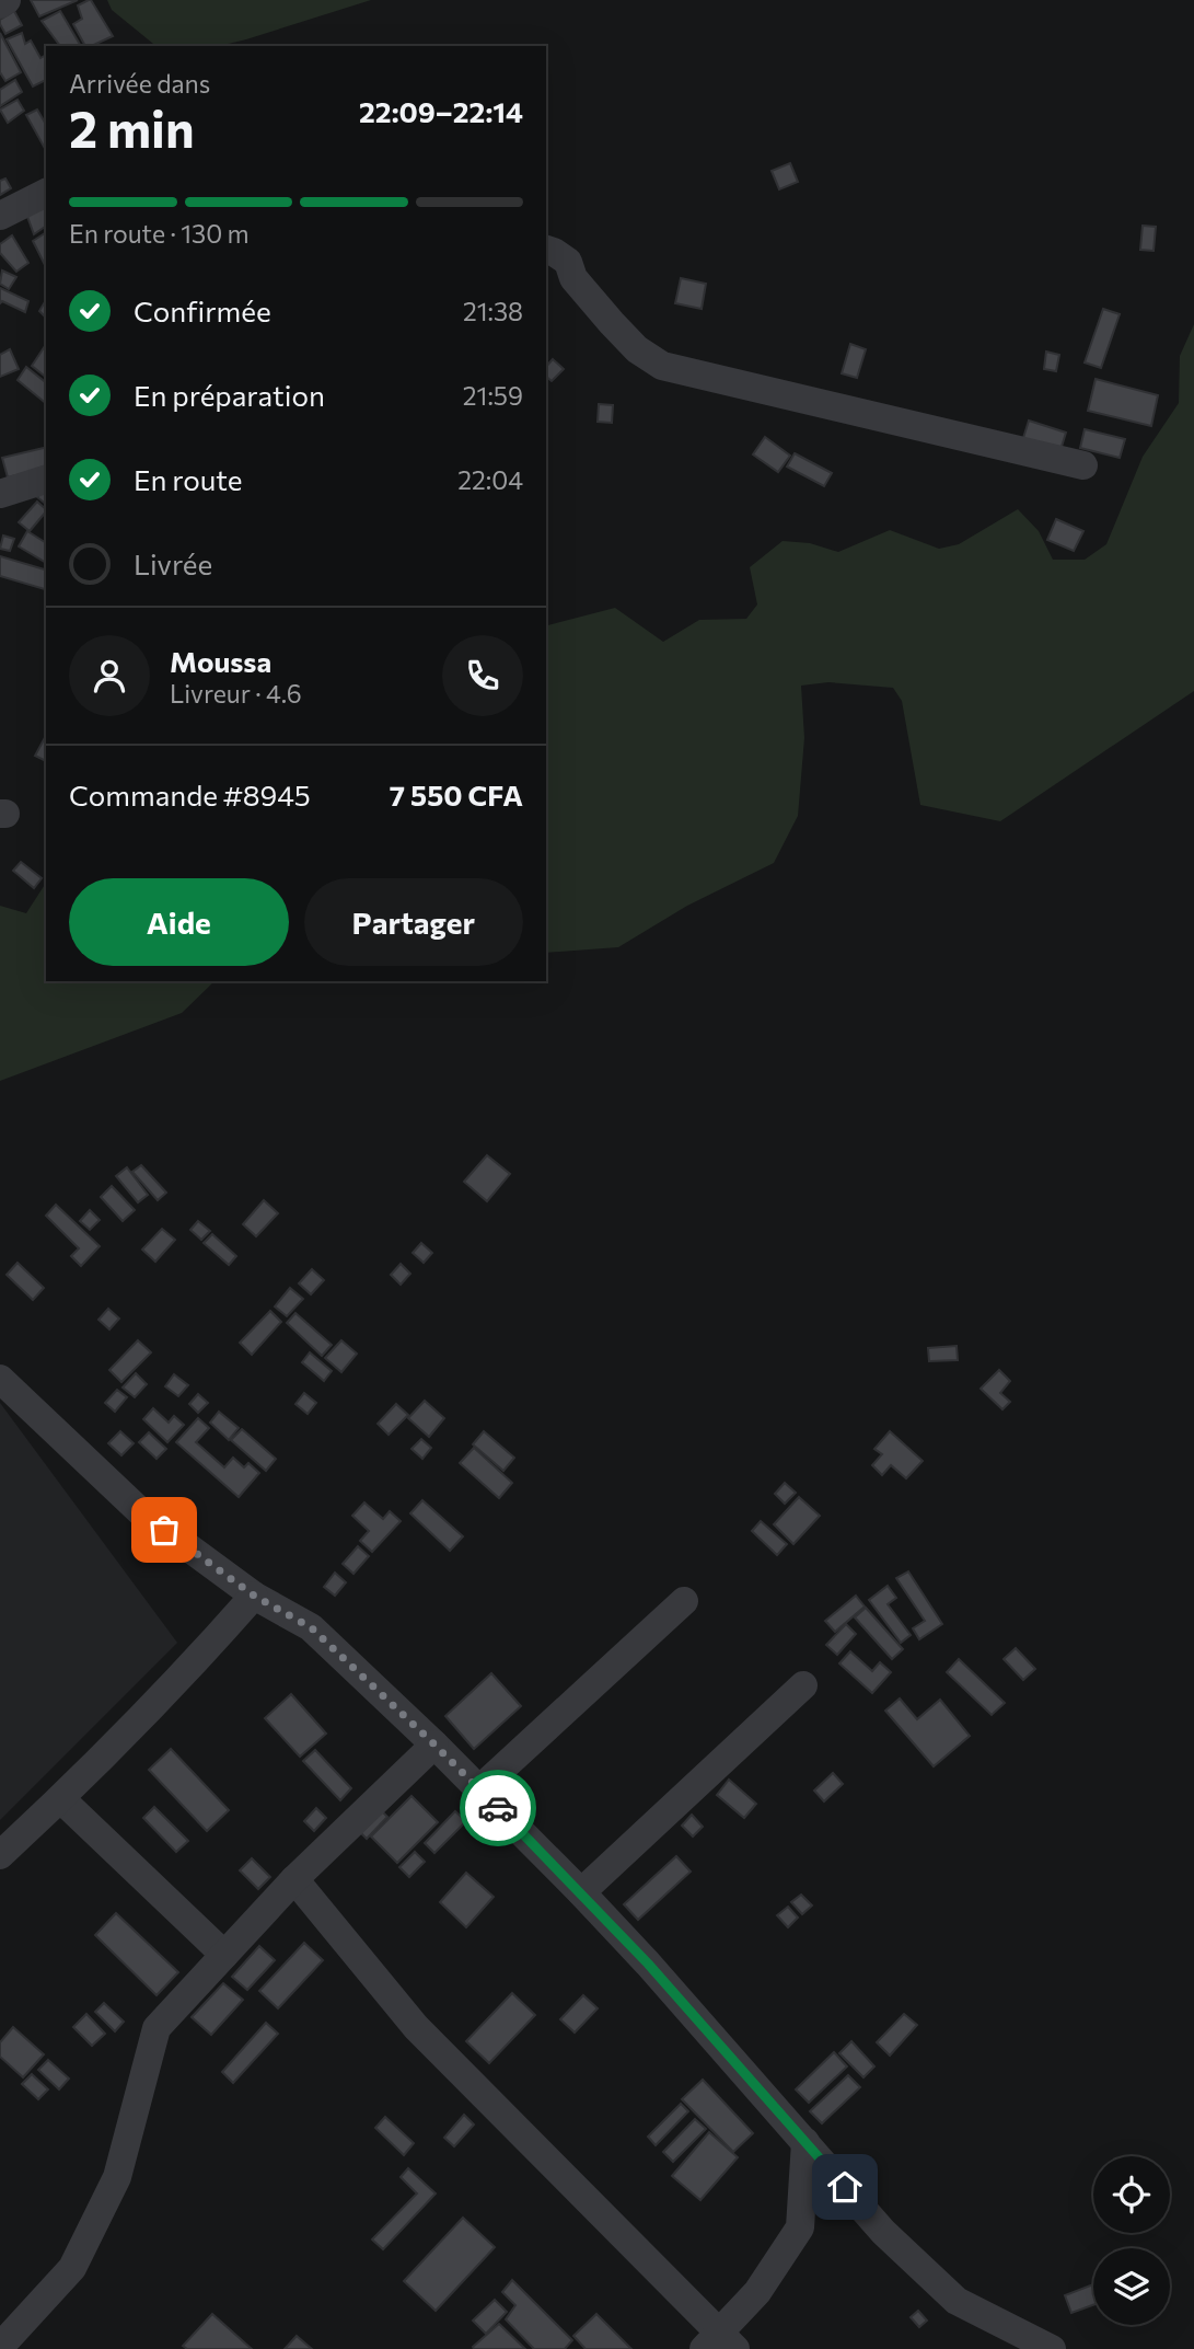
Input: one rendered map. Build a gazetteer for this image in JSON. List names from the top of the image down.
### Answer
{
  "page": {
    "heading": ["2 min", "Arrivée dans", "22:09–22:14"],
    "panel": [
      "Moussa",
      "Livreur · 4.6",
      "Commande #8945",
      "7 550 CFA"
    ],
    "bar": "En route · 130 m",
    "list": [
      ["Confirmée", "21:38"],
      ["En préparation", "21:59"],
      ["En route", "22:04"],
      "Livrée"
    ],
    "buttons": ["Aide", "Partager"]
  }
}
